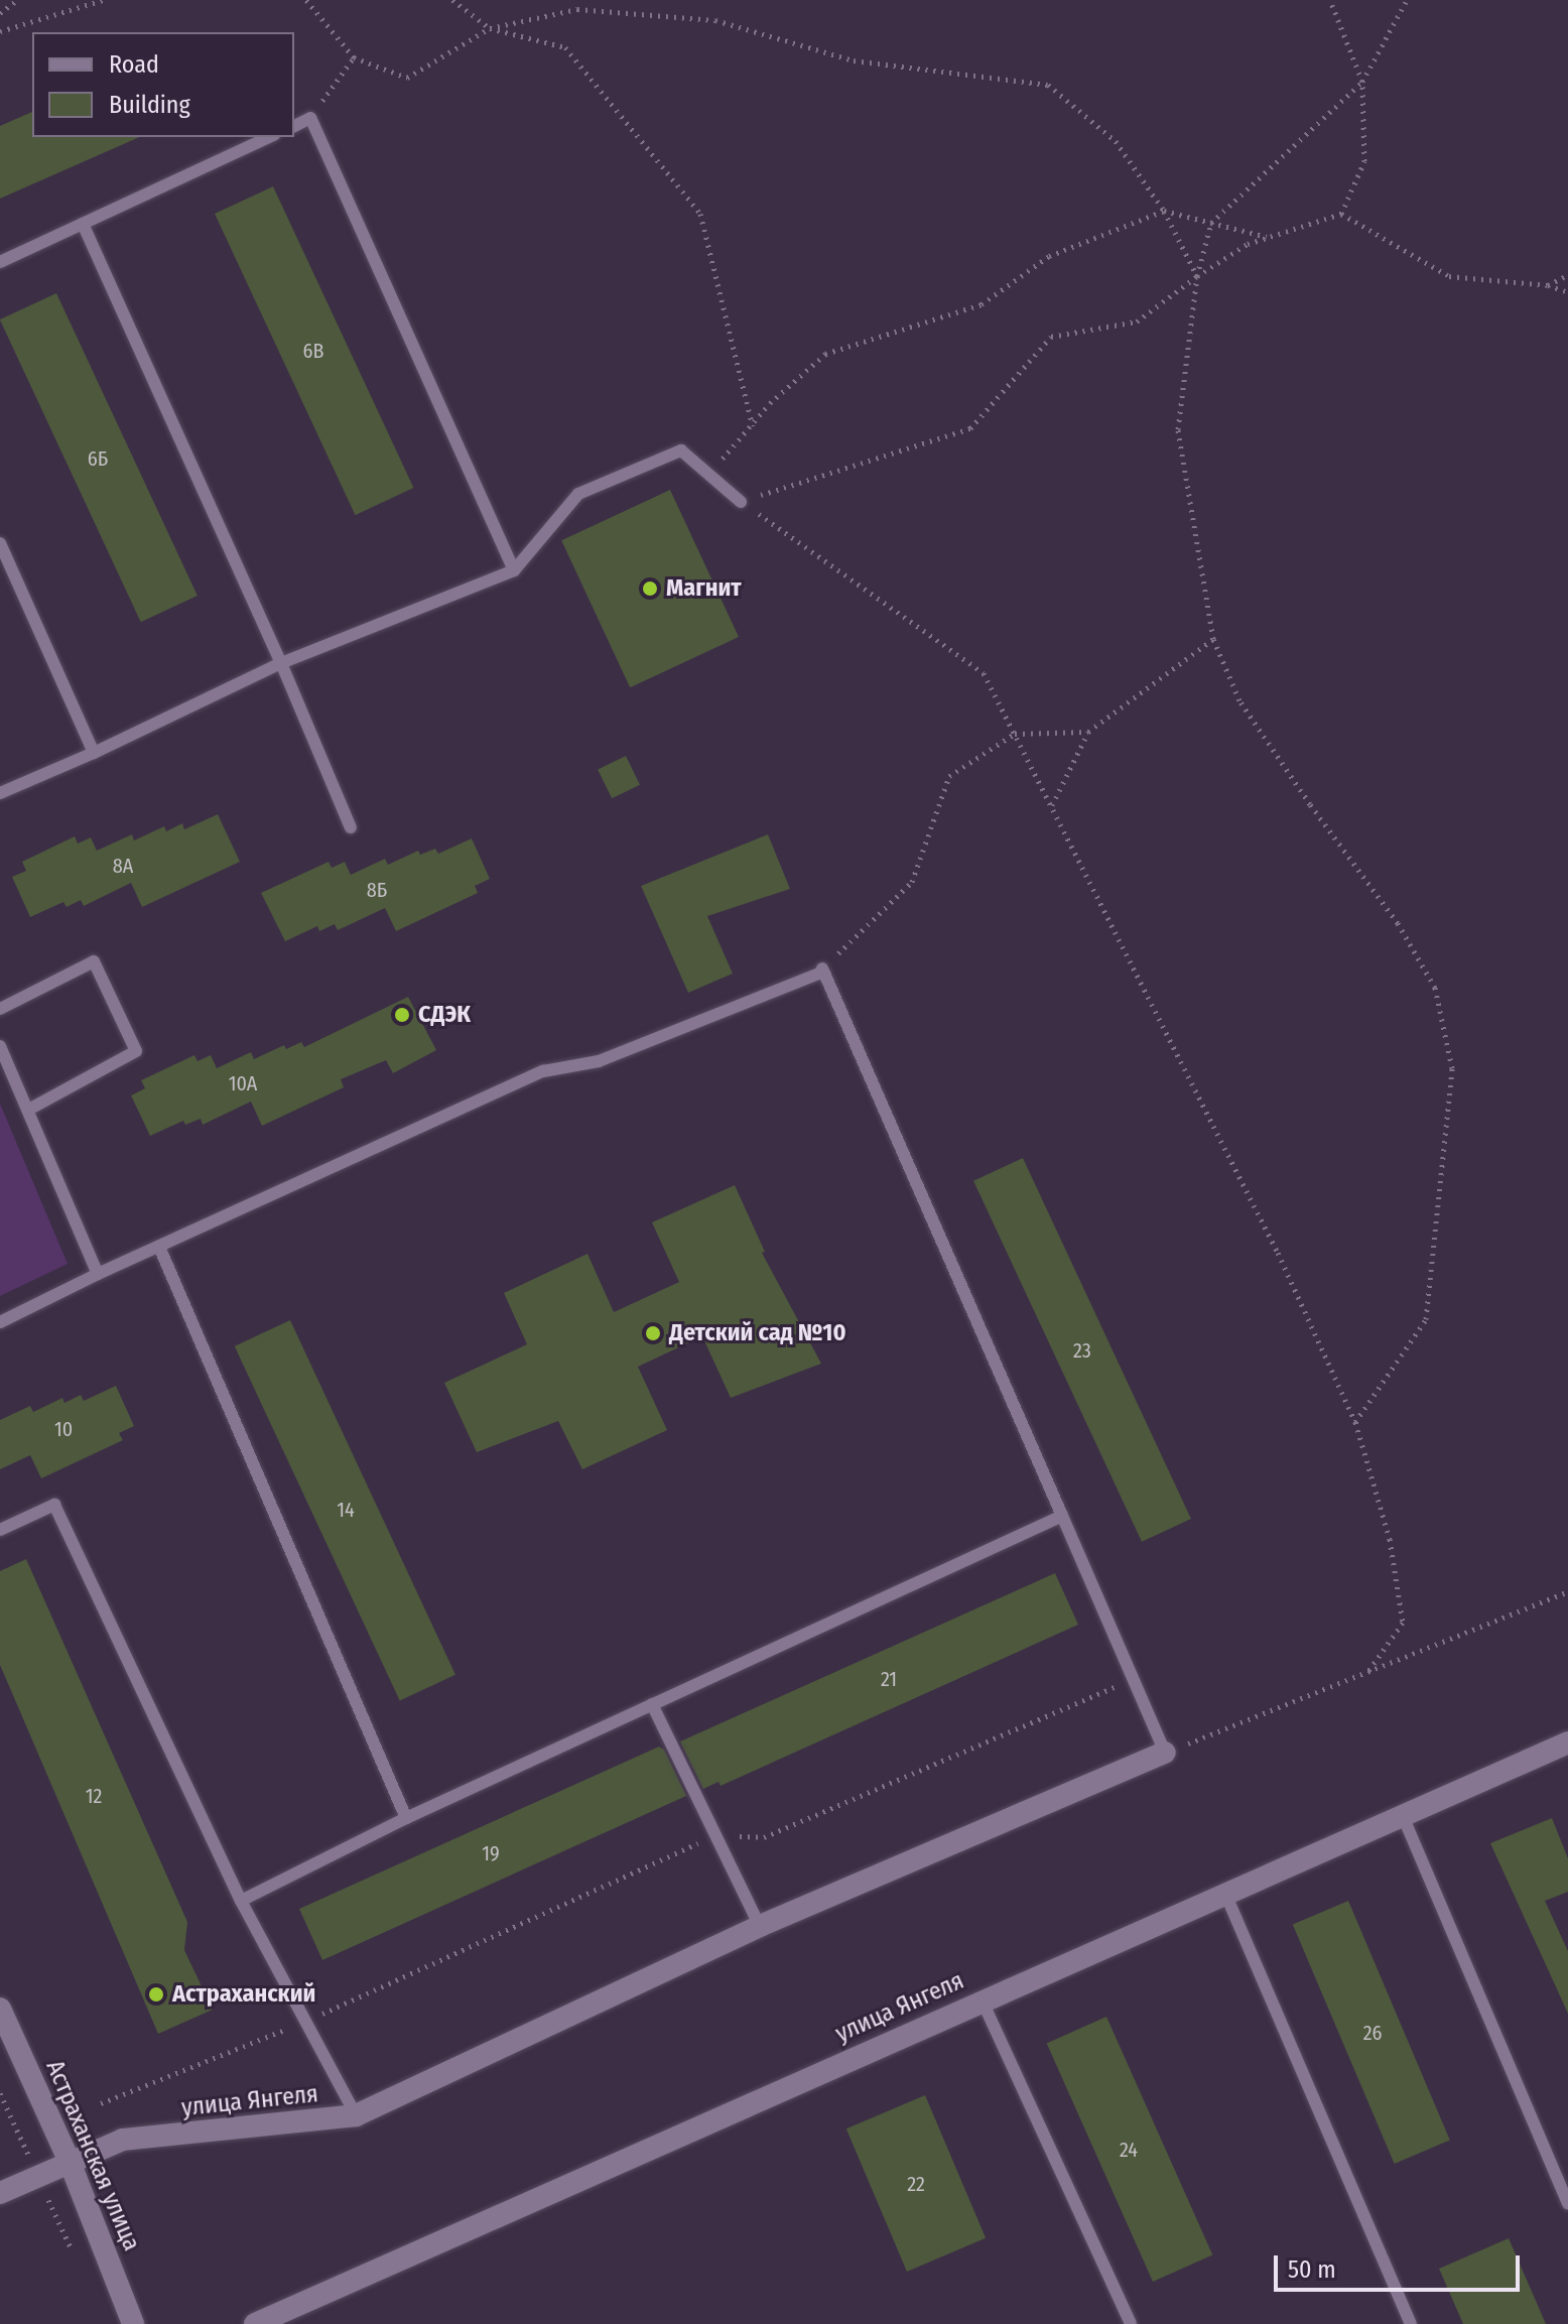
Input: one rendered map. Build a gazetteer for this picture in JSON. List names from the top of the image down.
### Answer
{
  "streets": {
    "street": ["улица Янгеля", "Астраханская улица"]
  },
  "crossings": [
    ["улица Янгеля", "Астраханская улица"]
  ],
  "places": [
    "Магнит",
    "СДЭК",
    "Детский сад №10",
    "Астраханский"
  ],
  "house_numbers": [
    "6В",
    "6Б",
    "8А",
    "8Б",
    "10А",
    "23",
    "10",
    "14",
    "21",
    "12",
    "19",
    "26",
    "24",
    "22"
  ],
  "legend": ["Road", "Building"],
  "scale_bar": "50 m"
}
